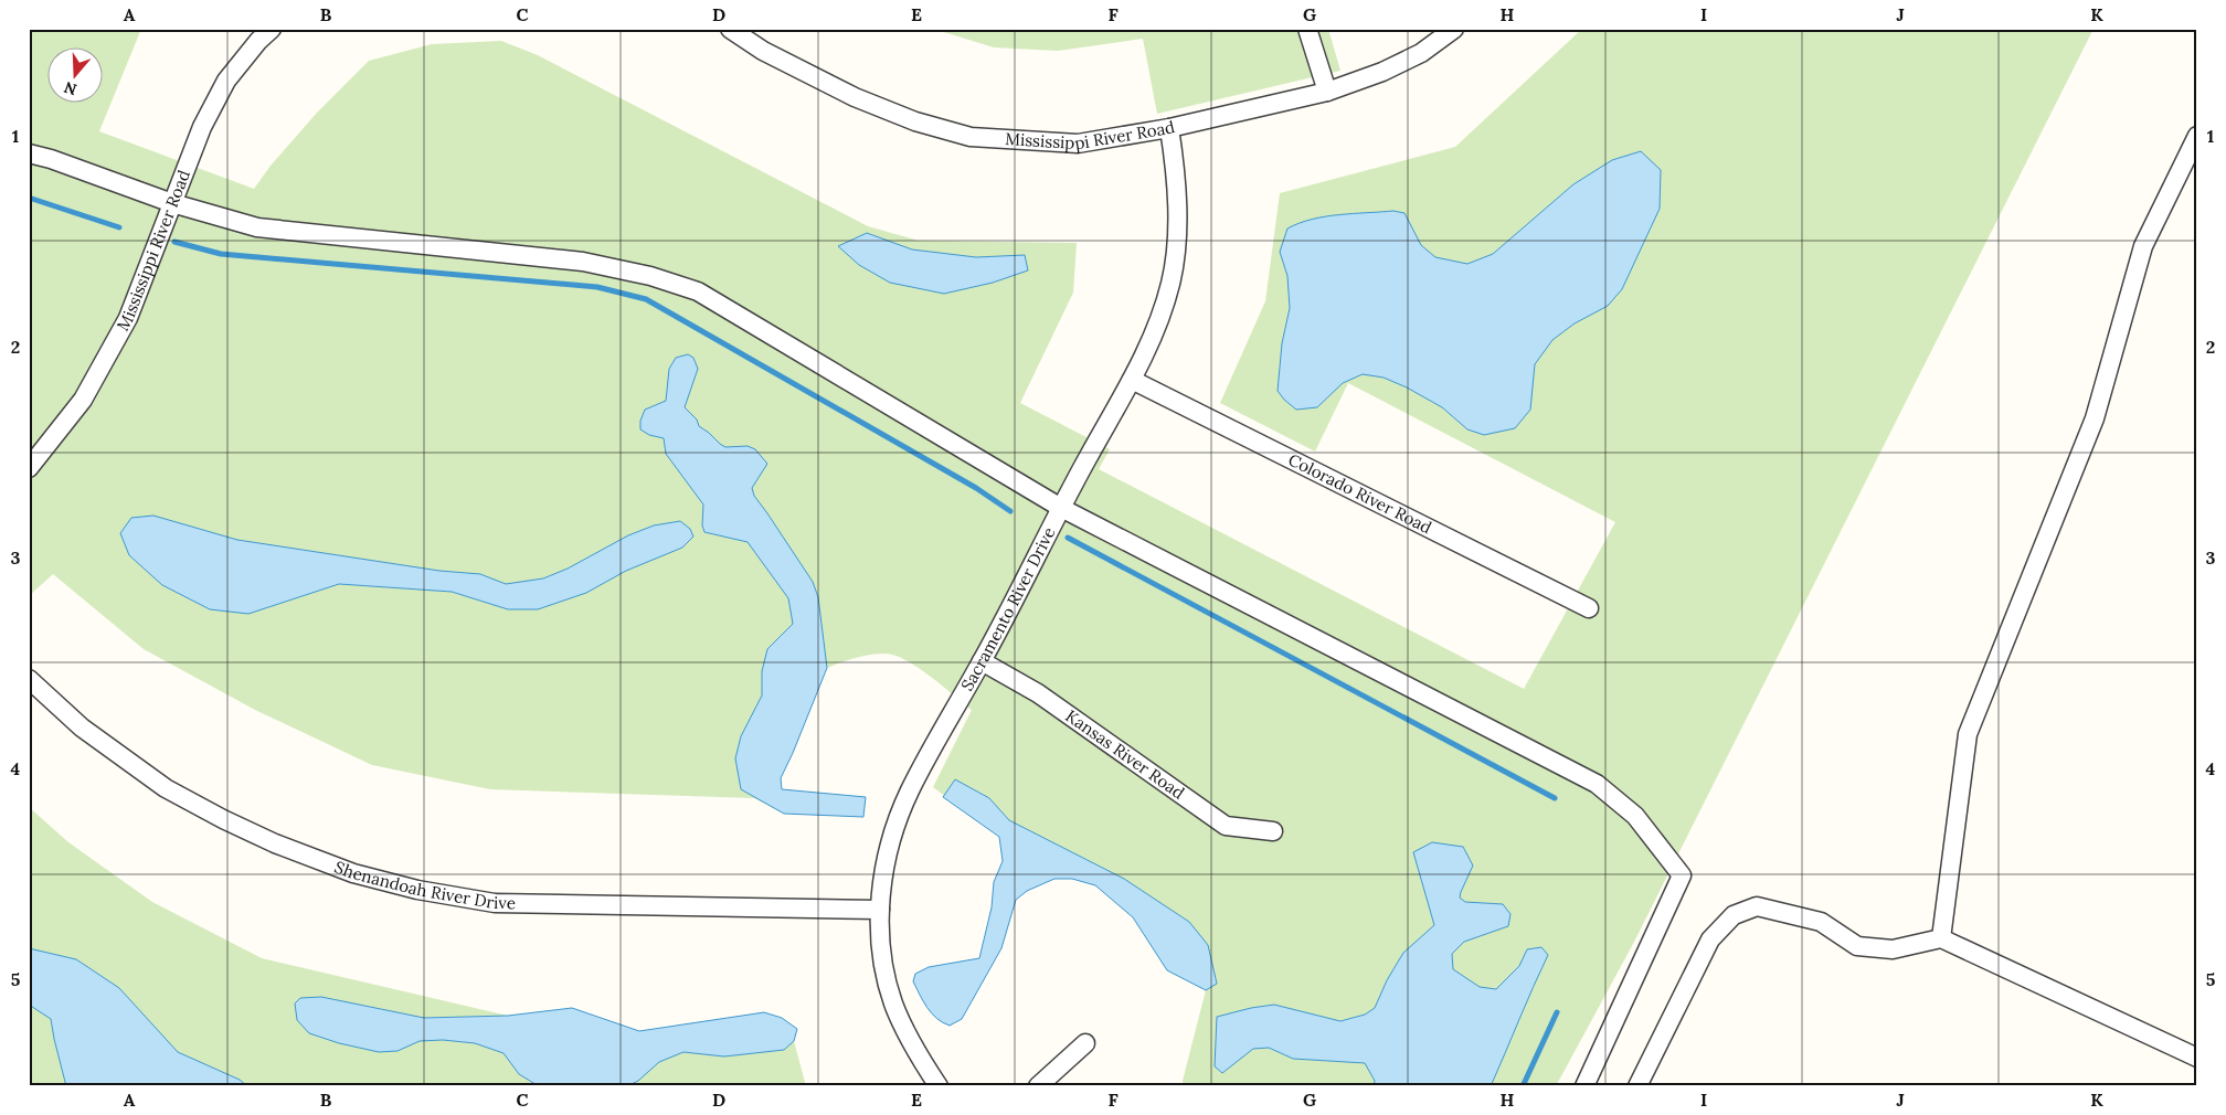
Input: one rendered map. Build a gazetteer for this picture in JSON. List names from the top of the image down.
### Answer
{
  "streets": {
    "street": [
      "Mississippi River Road",
      "Colorado River Road",
      "Sacramento River Drive",
      "Kansas River Road",
      "Shenandoah River Drive"
    ]
  },
  "crossings": [
    ["Mississippi River Road", "Sacramento River Drive"],
    ["Colorado River Road", "Sacramento River Drive"],
    ["Sacramento River Drive", "Kansas River Road"],
    ["Sacramento River Drive", "Shenandoah River Drive"]
  ],
  "north": "bottom",
  "grid": {
    "columns": [
      "A",
      "B",
      "C",
      "D",
      "E",
      "F",
      "G",
      "H",
      "I",
      "J",
      "K"
    ],
    "rows": [
      "1",
      "2",
      "3",
      "4",
      "5"
    ]
  }
}
